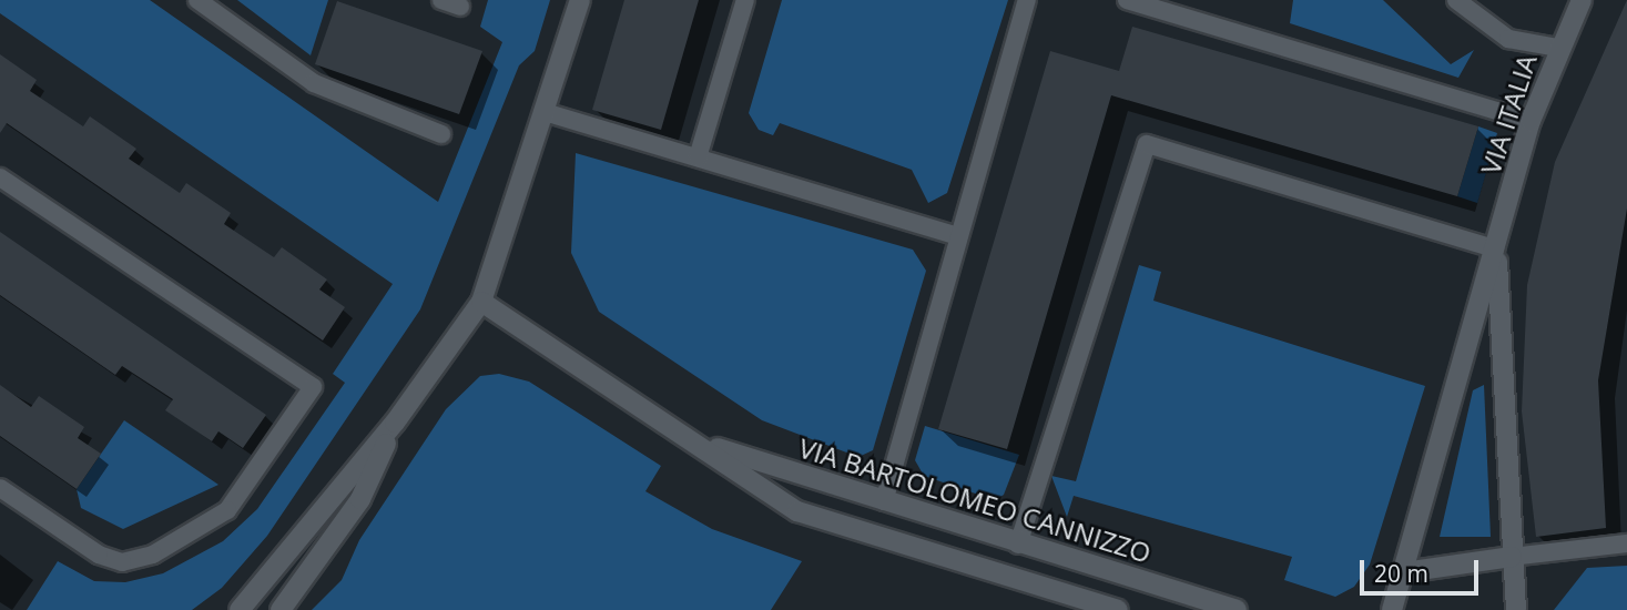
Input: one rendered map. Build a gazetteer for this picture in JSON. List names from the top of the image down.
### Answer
{
  "streets": {
    "street": ["VIA ITALIA", "VIA BARTOLOMEO CANNIZZO"]
  },
  "scale_bar": "20 m"
}
